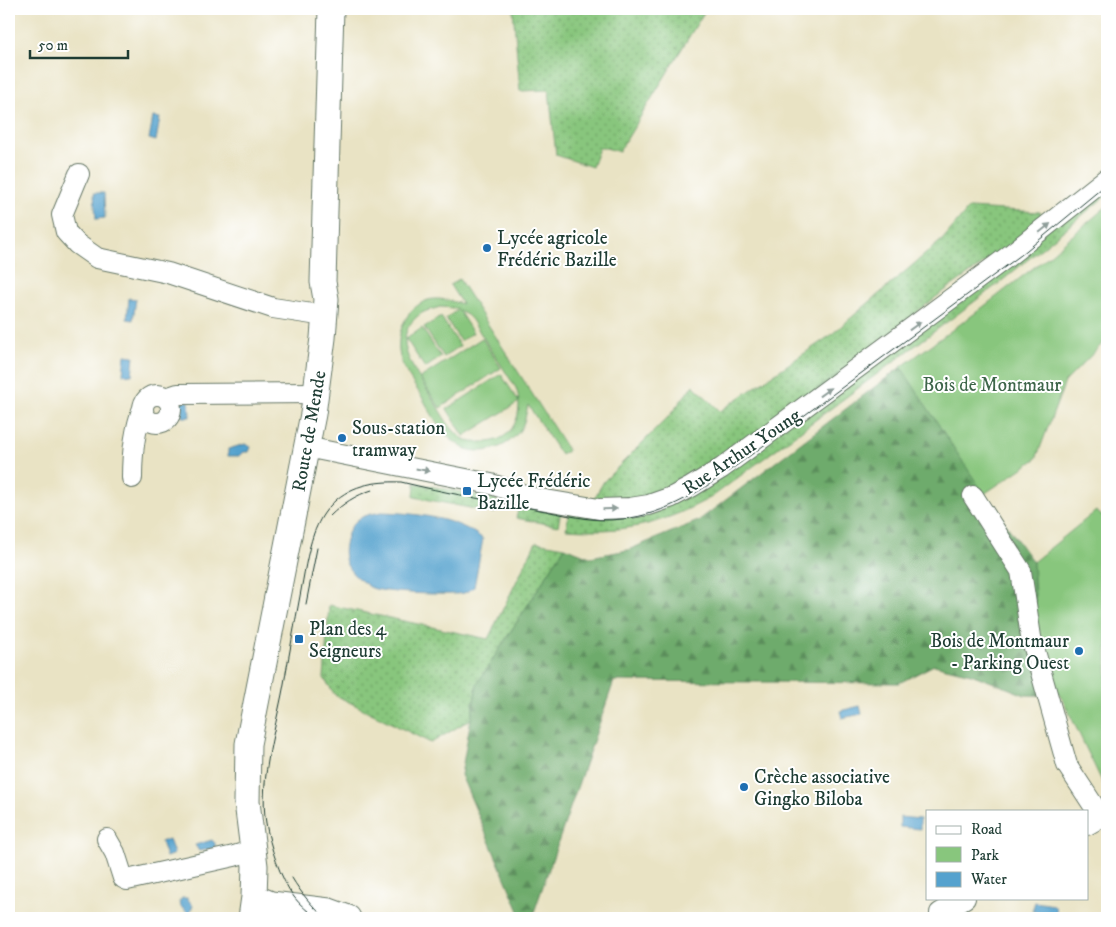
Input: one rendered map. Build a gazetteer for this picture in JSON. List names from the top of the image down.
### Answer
{
  "streets": {
    "main road": ["Route de Mende"],
    "street": ["Rue Arthur Young"]
  },
  "crossings": [
    ["Route de Mende", "Rue Arthur Young"]
  ],
  "one_way": ["Rue Arthur Young"],
  "parks": ["Bois de Montmaur"],
  "places": {
    "other": [
      "Lycée agricole Frédéric Bazille",
      "Sous-station tramway",
      "Bois de Montmaur - Parking Ouest",
      "Crèche associative Gingko Biloba"
    ],
    "transit": ["Lycée Frédéric Bazille", "Plan des 4 Seigneurs"]
  },
  "legend": ["Road", "Park", "Water"],
  "scale_bar": "50 m"
}
